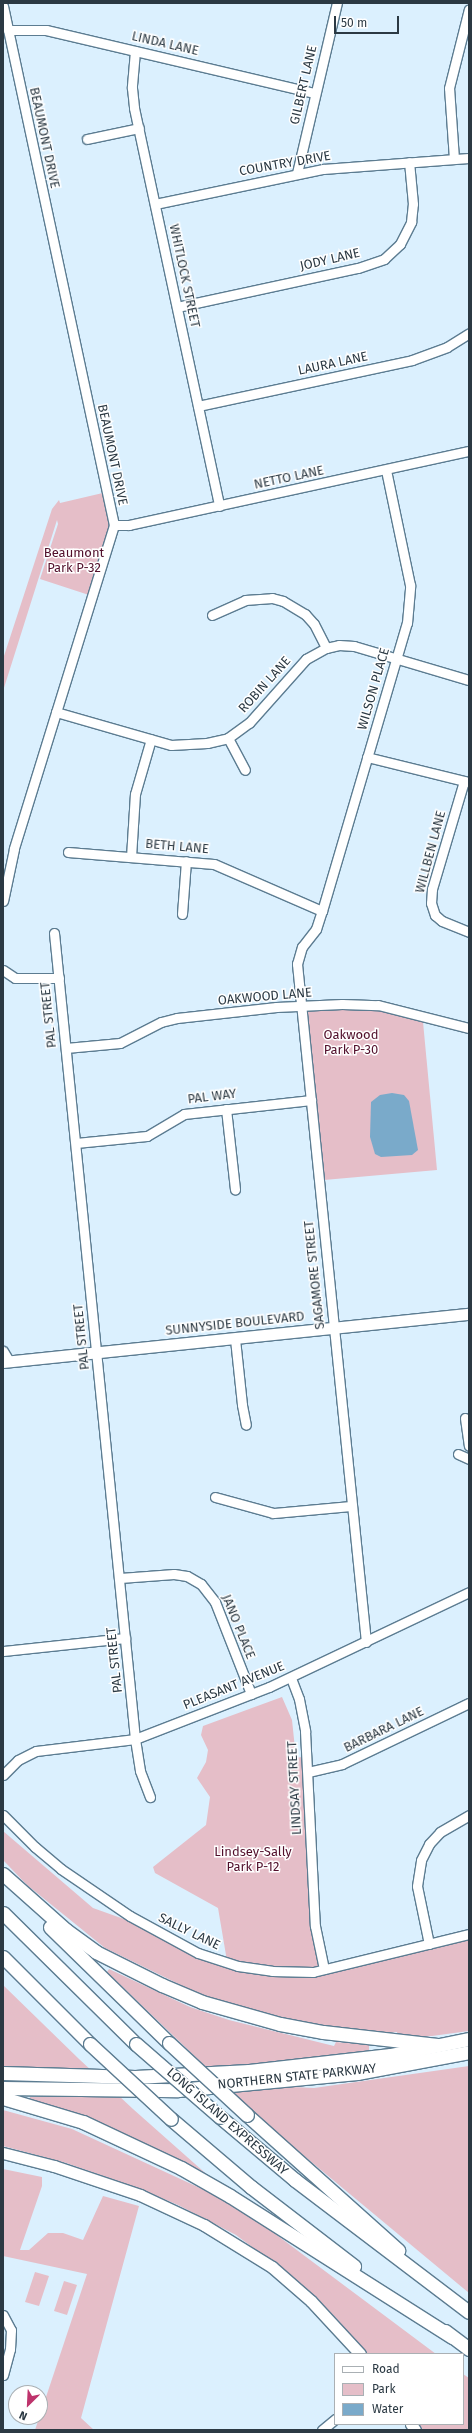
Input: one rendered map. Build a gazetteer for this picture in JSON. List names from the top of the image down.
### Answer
{
  "streets": {
    "highway": ["NORTHERN STATE PARKWAY", "LONG ISLAND EXPRESSWAY"],
    "main road": ["SUNNYSIDE BOULEVARD"],
    "street": [
      "LINDA LANE",
      "GILBERT LANE",
      "BEAUMONT DRIVE",
      "COUNTRY DRIVE",
      "JODY LANE",
      "WHITLOCK STREET",
      "LAURA LANE",
      "NETTO LANE",
      "ROBIN LANE",
      "WILSON PLACE",
      "BETH LANE",
      "WILLBEN LANE",
      "OAKWOOD LANE",
      "PAL STREET",
      "PAL WAY",
      "SAGAMORE STREET",
      "JANO PLACE",
      "PLEASANT AVENUE",
      "BARBARA LANE",
      "LINDSAY STREET",
      "SALLY LANE"
    ]
  },
  "crossings": [
    ["LINDA LANE", "GILBERT LANE"],
    ["LINDA LANE", "BEAUMONT DRIVE"],
    ["LINDA LANE", "WHITLOCK STREET"],
    ["GILBERT LANE", "COUNTRY DRIVE"],
    ["BEAUMONT DRIVE", "NETTO LANE"],
    ["BEAUMONT DRIVE", "ROBIN LANE"],
    ["COUNTRY DRIVE", "JODY LANE"],
    ["COUNTRY DRIVE", "WHITLOCK STREET"],
    ["JODY LANE", "WHITLOCK STREET"],
    ["WHITLOCK STREET", "LAURA LANE"],
    ["WHITLOCK STREET", "NETTO LANE"],
    ["NETTO LANE", "WILSON PLACE"],
    ["ROBIN LANE", "WILSON PLACE"],
    ["WILSON PLACE", "BETH LANE"],
    ["WILSON PLACE", "SAGAMORE STREET"],
    ["BETH LANE", "SAGAMORE STREET"],
    ["OAKWOOD LANE", "PAL STREET"],
    ["OAKWOOD LANE", "SAGAMORE STREET"],
    ["PAL STREET", "PAL WAY"],
    ["PAL STREET", "SUNNYSIDE BOULEVARD"],
    ["PAL STREET", "JANO PLACE"],
    ["PAL STREET", "PLEASANT AVENUE"],
    ["PAL WAY", "SAGAMORE STREET"],
    ["SAGAMORE STREET", "SUNNYSIDE BOULEVARD"],
    ["SAGAMORE STREET", "PLEASANT AVENUE"],
    ["JANO PLACE", "PLEASANT AVENUE"],
    ["PLEASANT AVENUE", "LINDSAY STREET"],
    ["BARBARA LANE", "LINDSAY STREET"],
    ["LINDSAY STREET", "SALLY LANE"]
  ],
  "parks": ["Beaumont Park P-32", "Oakwood Park P-30", "Lindsey-Sally Park P-12"],
  "legend": ["Road", "Park", "Water"],
  "scale_bar": "50 m",
  "north": "bottom left"
}
